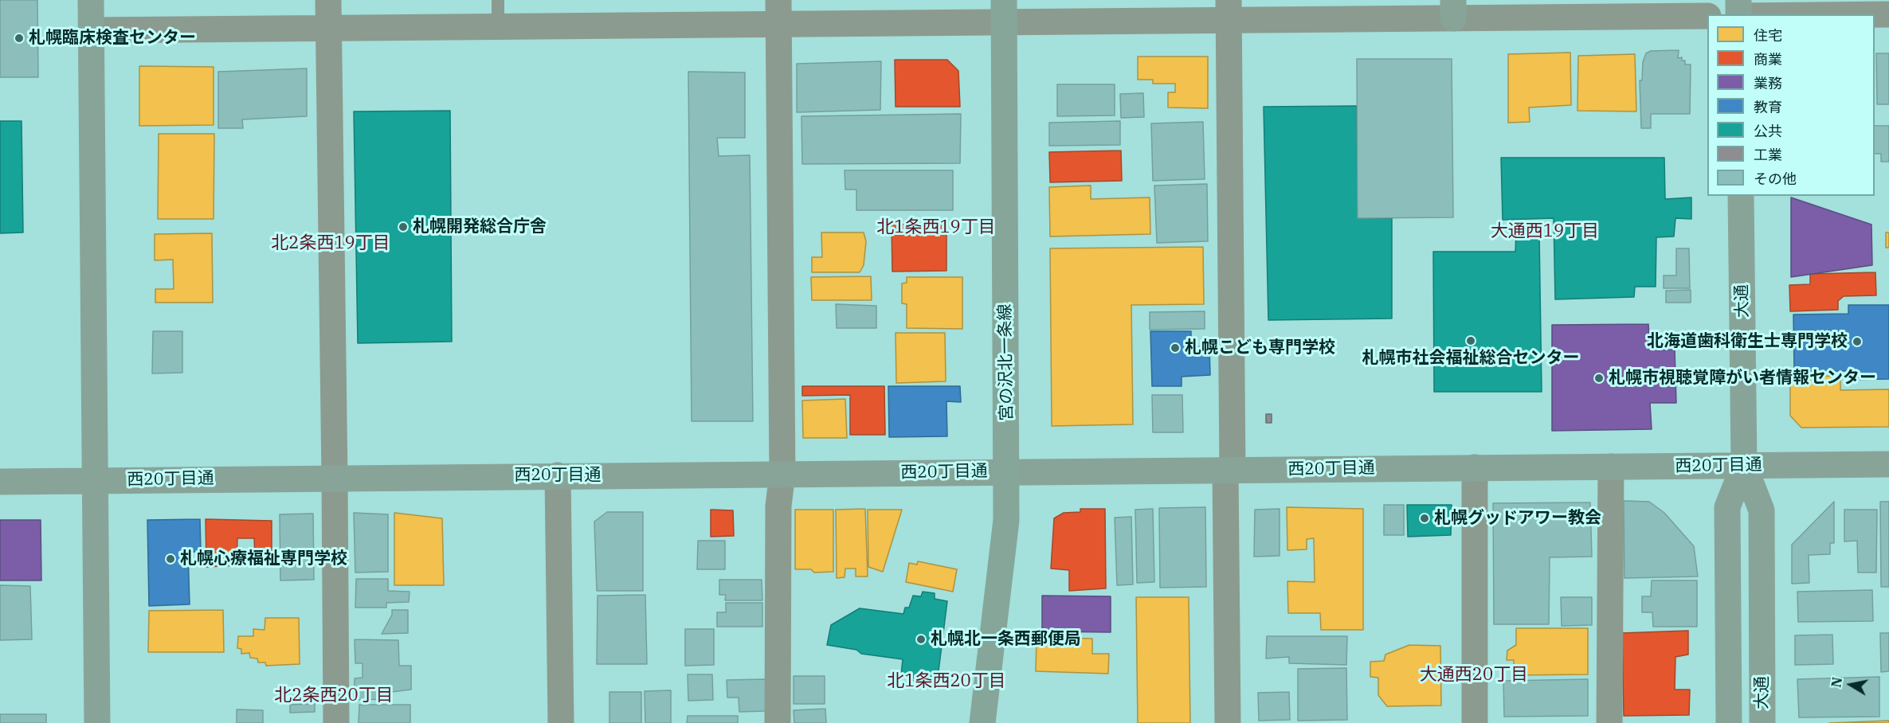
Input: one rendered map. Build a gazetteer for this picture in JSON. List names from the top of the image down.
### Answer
{
  "streets": {
    "main road": ["宮の沢北一条線"],
    "street": ["大通", "西20丁目通"]
  },
  "crossings": [
    ["大通", "西20丁目通"],
    ["宮の沢北一条線", "西20丁目通"]
  ],
  "districts": [
    "北1条西19丁目",
    "大通西19丁目",
    "北2条西19丁目",
    "大通西20丁目",
    "北1条西20丁目",
    "北2条西20丁目"
  ],
  "places": [
    "札幌臨床検査センター",
    "札幌開発総合庁舎",
    "札幌市社会福祉総合センター",
    "北海道歯科衛生士専門学校",
    "札幌こども専門学校",
    "札幌市視聴覚障がい者情報センター",
    "札幌グッドアワー教会",
    "札幌心療福祉専門学校",
    "札幌北一条西郵便局"
  ],
  "legend": [
    "住宅",
    "商業",
    "業務",
    "教育",
    "公共",
    "工業",
    "その他"
  ],
  "north": "left"
}
